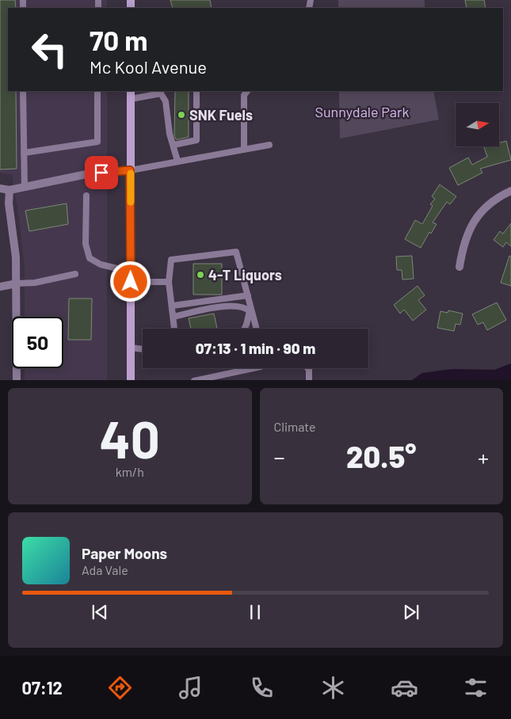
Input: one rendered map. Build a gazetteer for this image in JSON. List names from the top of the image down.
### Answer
{
  "parks": ["Sunnydale Park"],
  "places": ["SNK Fuels", "4-T Liquors"],
  "north": "right",
  "page": {
    "turn": ["70 m", "Mc Kool Avenue"],
    "limit": "50",
    "trip": "07:13 · 1 min · 90 m",
    "tile": [
      ["40", "km/h"],
      "Climate"
    ],
    "heat": ["−", "20.5°", "+"],
    "song": ["Paper Moons", "Ada Vale"],
    "tabs": "07:12"
  }
}
